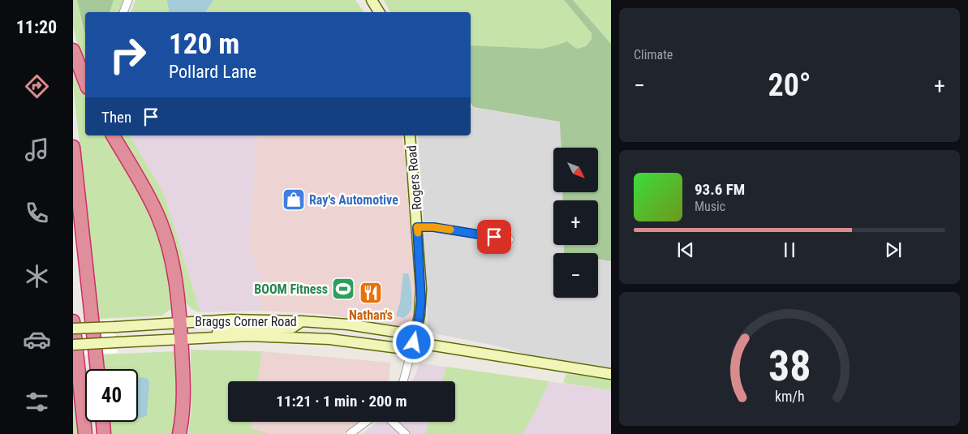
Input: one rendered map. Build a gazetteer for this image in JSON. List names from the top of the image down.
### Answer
{
  "streets": {
    "main road": ["Rogers Road", "Braggs Corner Road"]
  },
  "crossings": [
    ["Rogers Road", "Braggs Corner Road"]
  ],
  "places": {
    "shop": ["Ray's Automotive"],
    "sports": ["BOOM Fitness"],
    "restaurant": ["Nathan's"]
  },
  "north": "bottom right",
  "page": {
    "tabs": "11:20",
    "tile": "Climate",
    "turn": ["120 m", "Pollard Lane"],
    "heat": ["−", "20°", "+"],
    "then": "Then",
    "map_buttons": ["+", "−"],
    "song": ["93.6 FM", "Music"],
    "limit": "40",
    "trip": "11:21 · 1 min · 200 m",
    "gauge": ["38", "km/h"]
  }
}
